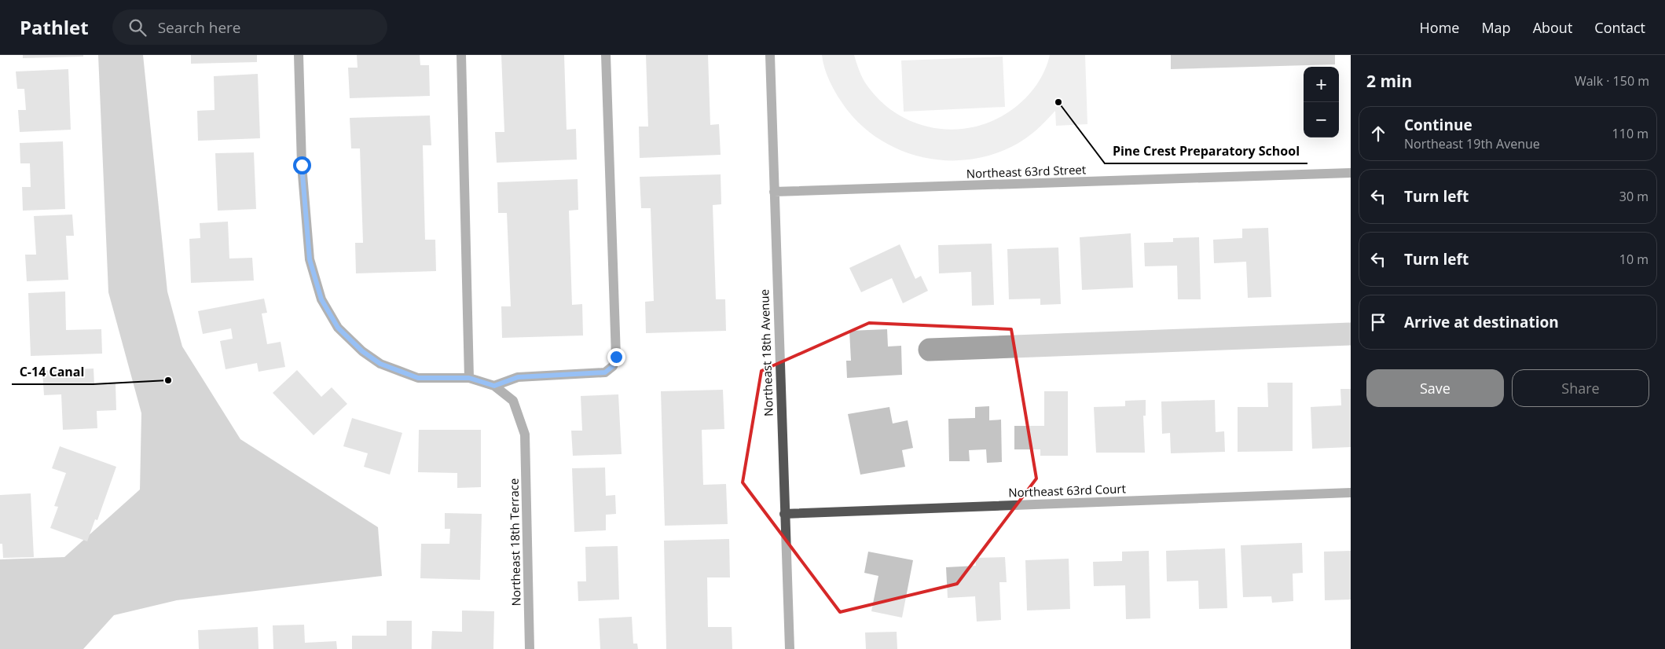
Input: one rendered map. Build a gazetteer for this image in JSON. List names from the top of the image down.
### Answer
{
  "streets": {
    "street": [
      "Northeast 63rd Street",
      "Northeast 18th Avenue",
      "Northeast 63rd Court",
      "Northeast 18th Terrace"
    ]
  },
  "crossings": [
    ["Northeast 63rd Street", "Northeast 18th Avenue"],
    ["Northeast 18th Avenue", "Northeast 63rd Court"]
  ],
  "places": ["Pine Crest Preparatory School", "C-14 Canal"],
  "page": {
    "header": "Pathlet",
    "search": "Search here",
    "nav": [
      "Home",
      "Map",
      "About",
      "Contact"
    ],
    "heading": ["2 min", "Walk · 150 m"],
    "map_buttons": ["+", "−"],
    "list": [
      ["Continue", "Northeast 19th Avenue", "110 m"],
      ["Turn left", "30 m"],
      ["Turn left", "10 m"],
      "Arrive at destination"
    ],
    "buttons": ["Save", "Share"]
  }
}
